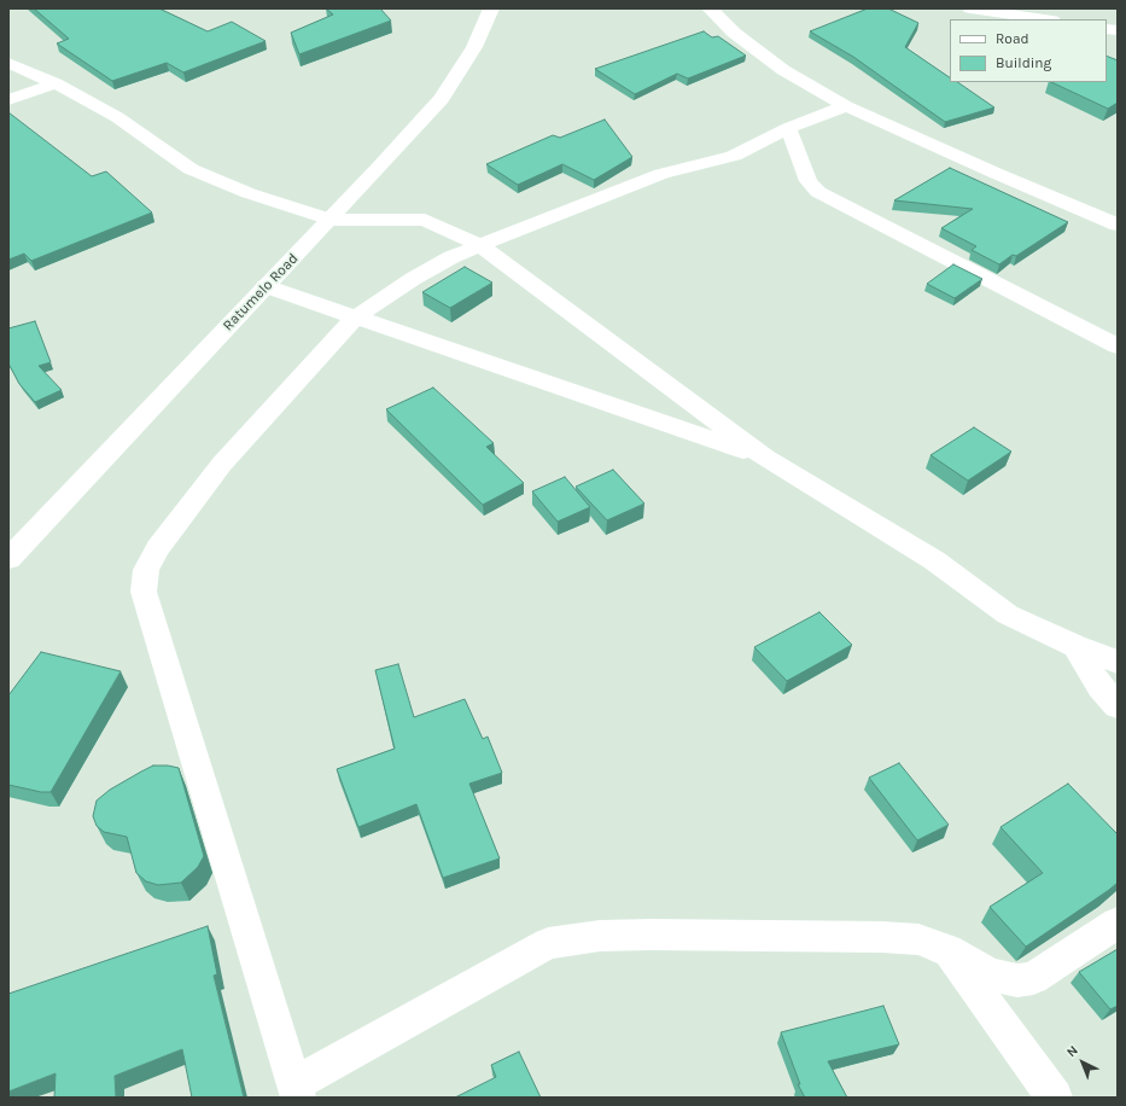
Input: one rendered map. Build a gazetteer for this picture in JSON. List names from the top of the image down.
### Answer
{
  "streets": {
    "street": ["Ratumelo Road"]
  },
  "legend": ["Road", "Building"],
  "north": "top left"
}
